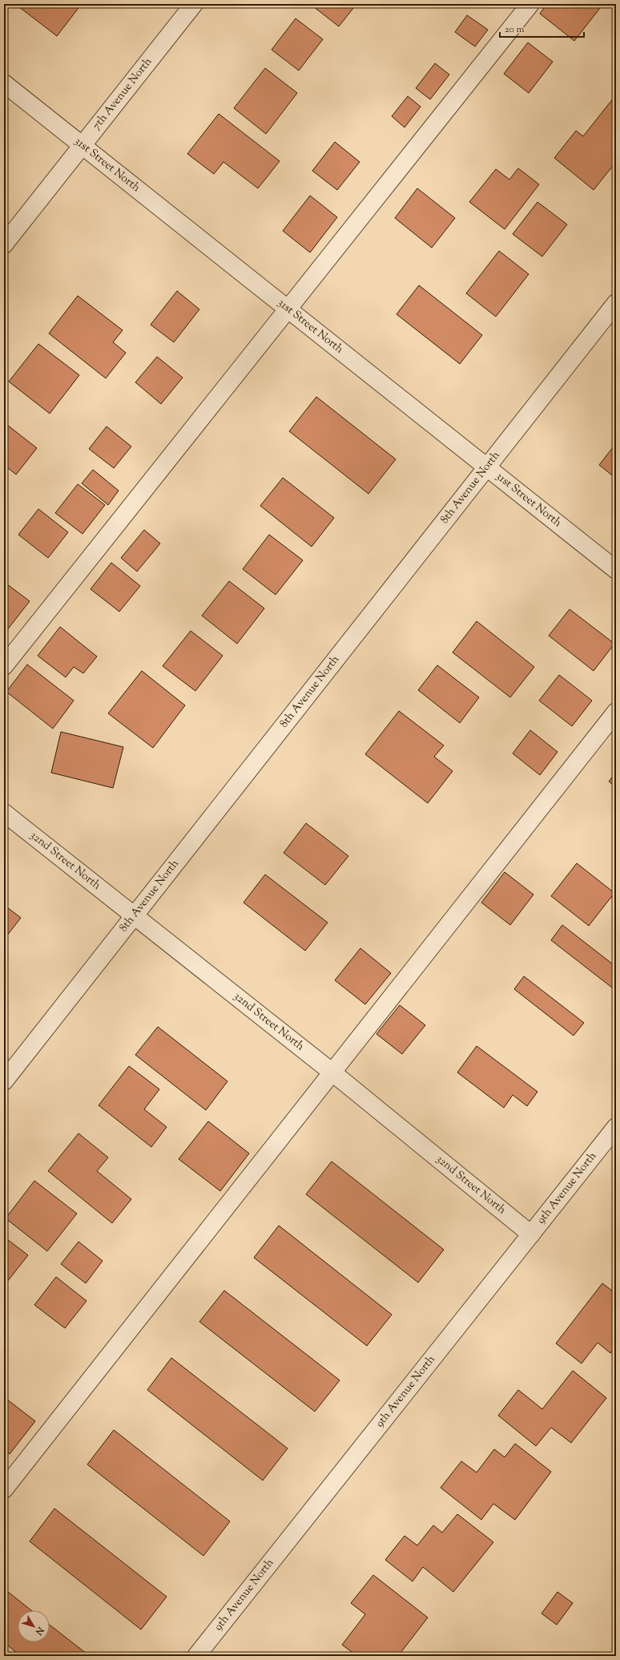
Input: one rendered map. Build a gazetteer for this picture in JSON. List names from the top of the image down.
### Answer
{
  "streets": {
    "street": [
      "7th Avenue North",
      "31st Street North",
      "8th Avenue North",
      "32nd Street North",
      "9th Avenue North"
    ]
  },
  "crossings": [
    ["7th Avenue North", "31st Street North"],
    ["31st Street North", "8th Avenue North"],
    ["8th Avenue North", "32nd Street North"],
    ["32nd Street North", "9th Avenue North"]
  ],
  "scale_bar": "20 m",
  "north": "bottom right"
}
